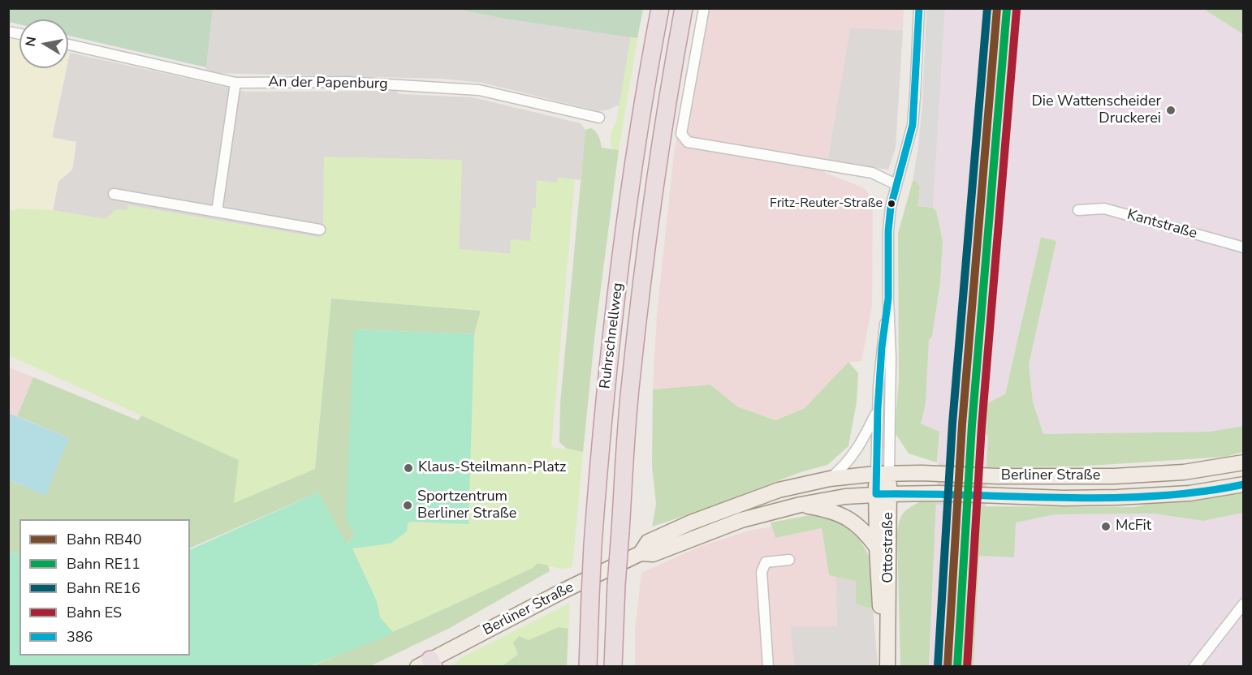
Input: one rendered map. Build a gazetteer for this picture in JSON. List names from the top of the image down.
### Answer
{
  "streets": {
    "highway": ["Ruhrschnellweg"],
    "main road": ["Berliner Straße", "Ottostraße"],
    "street": ["An der Papenburg", "Kantstraße"]
  },
  "crossings": [
    ["Berliner Straße", "Ottostraße"]
  ],
  "places": [
    "Die Wattenscheider Druckerei",
    "Fritz-Reuter-Straße",
    "Klaus-Steilmann-Platz",
    "Sportzentrum Berliner Straße",
    "McFit"
  ],
  "lines": [
    "rail line RB40",
    "rail line RE16",
    "transit line 386",
    "rail line RE11",
    "rail line ES"
  ],
  "legend": [
    "Bahn RB40",
    "Bahn RE11",
    "Bahn RE16",
    "Bahn ES",
    "386"
  ],
  "north": "left"
}
